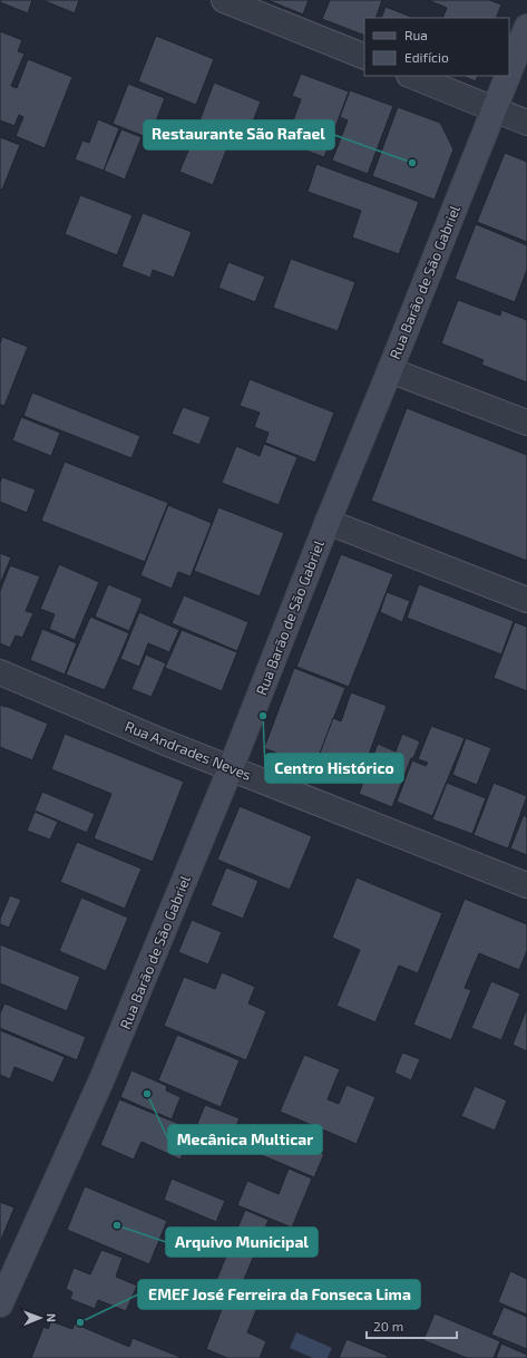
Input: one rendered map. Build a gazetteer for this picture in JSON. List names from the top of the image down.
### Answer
{
  "streets": {
    "main road": ["Rua Barão de São Gabriel"],
    "street": ["Rua Andrades Neves"]
  },
  "crossings": [
    ["Rua Barão de São Gabriel", "Rua Andrades Neves"]
  ],
  "places": [
    "Restaurante São Rafael",
    "Centro Histórico",
    "Mecânica Multicar",
    "Arquivo Municipal",
    "EMEF José Ferreira da Fonseca Lima"
  ],
  "legend": ["Rua", "Edifício"],
  "scale_bar": "20 m",
  "north": "right"
}
